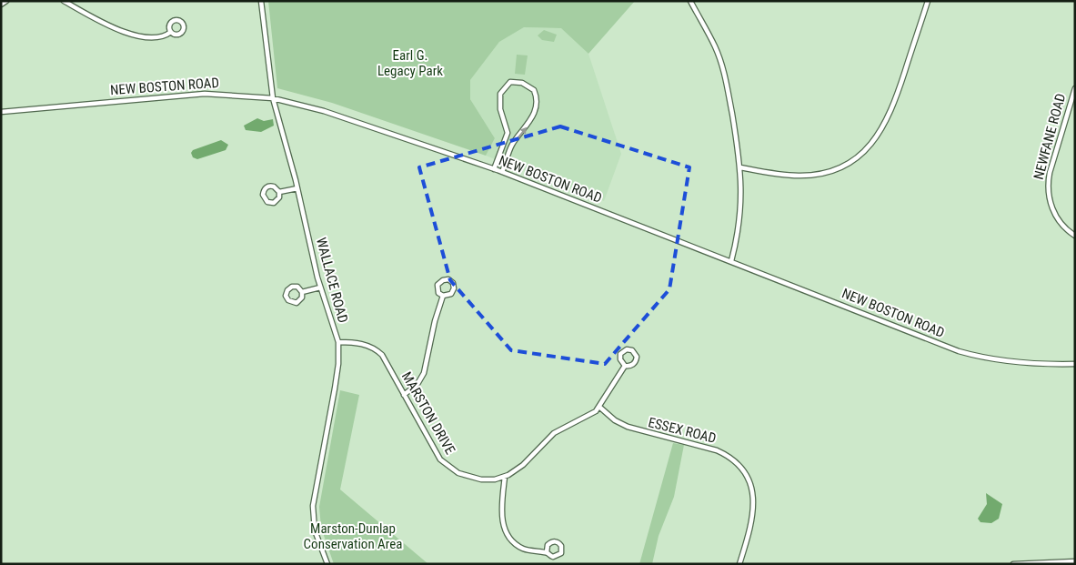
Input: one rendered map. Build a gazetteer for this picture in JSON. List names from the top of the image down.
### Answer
{
  "streets": {
    "street": [
      "NEW BOSTON ROAD",
      "NEWFANE ROAD",
      "WALLACE ROAD",
      "MARSTON DRIVE",
      "ESSEX ROAD"
    ]
  },
  "crossings": [
    ["NEW BOSTON ROAD", "WALLACE ROAD"],
    ["WALLACE ROAD", "MARSTON DRIVE"],
    ["MARSTON DRIVE", "ESSEX ROAD"]
  ],
  "parks": ["Earl G. Legacy Park", "Marston-Dunlap Conservation Area"]
}
